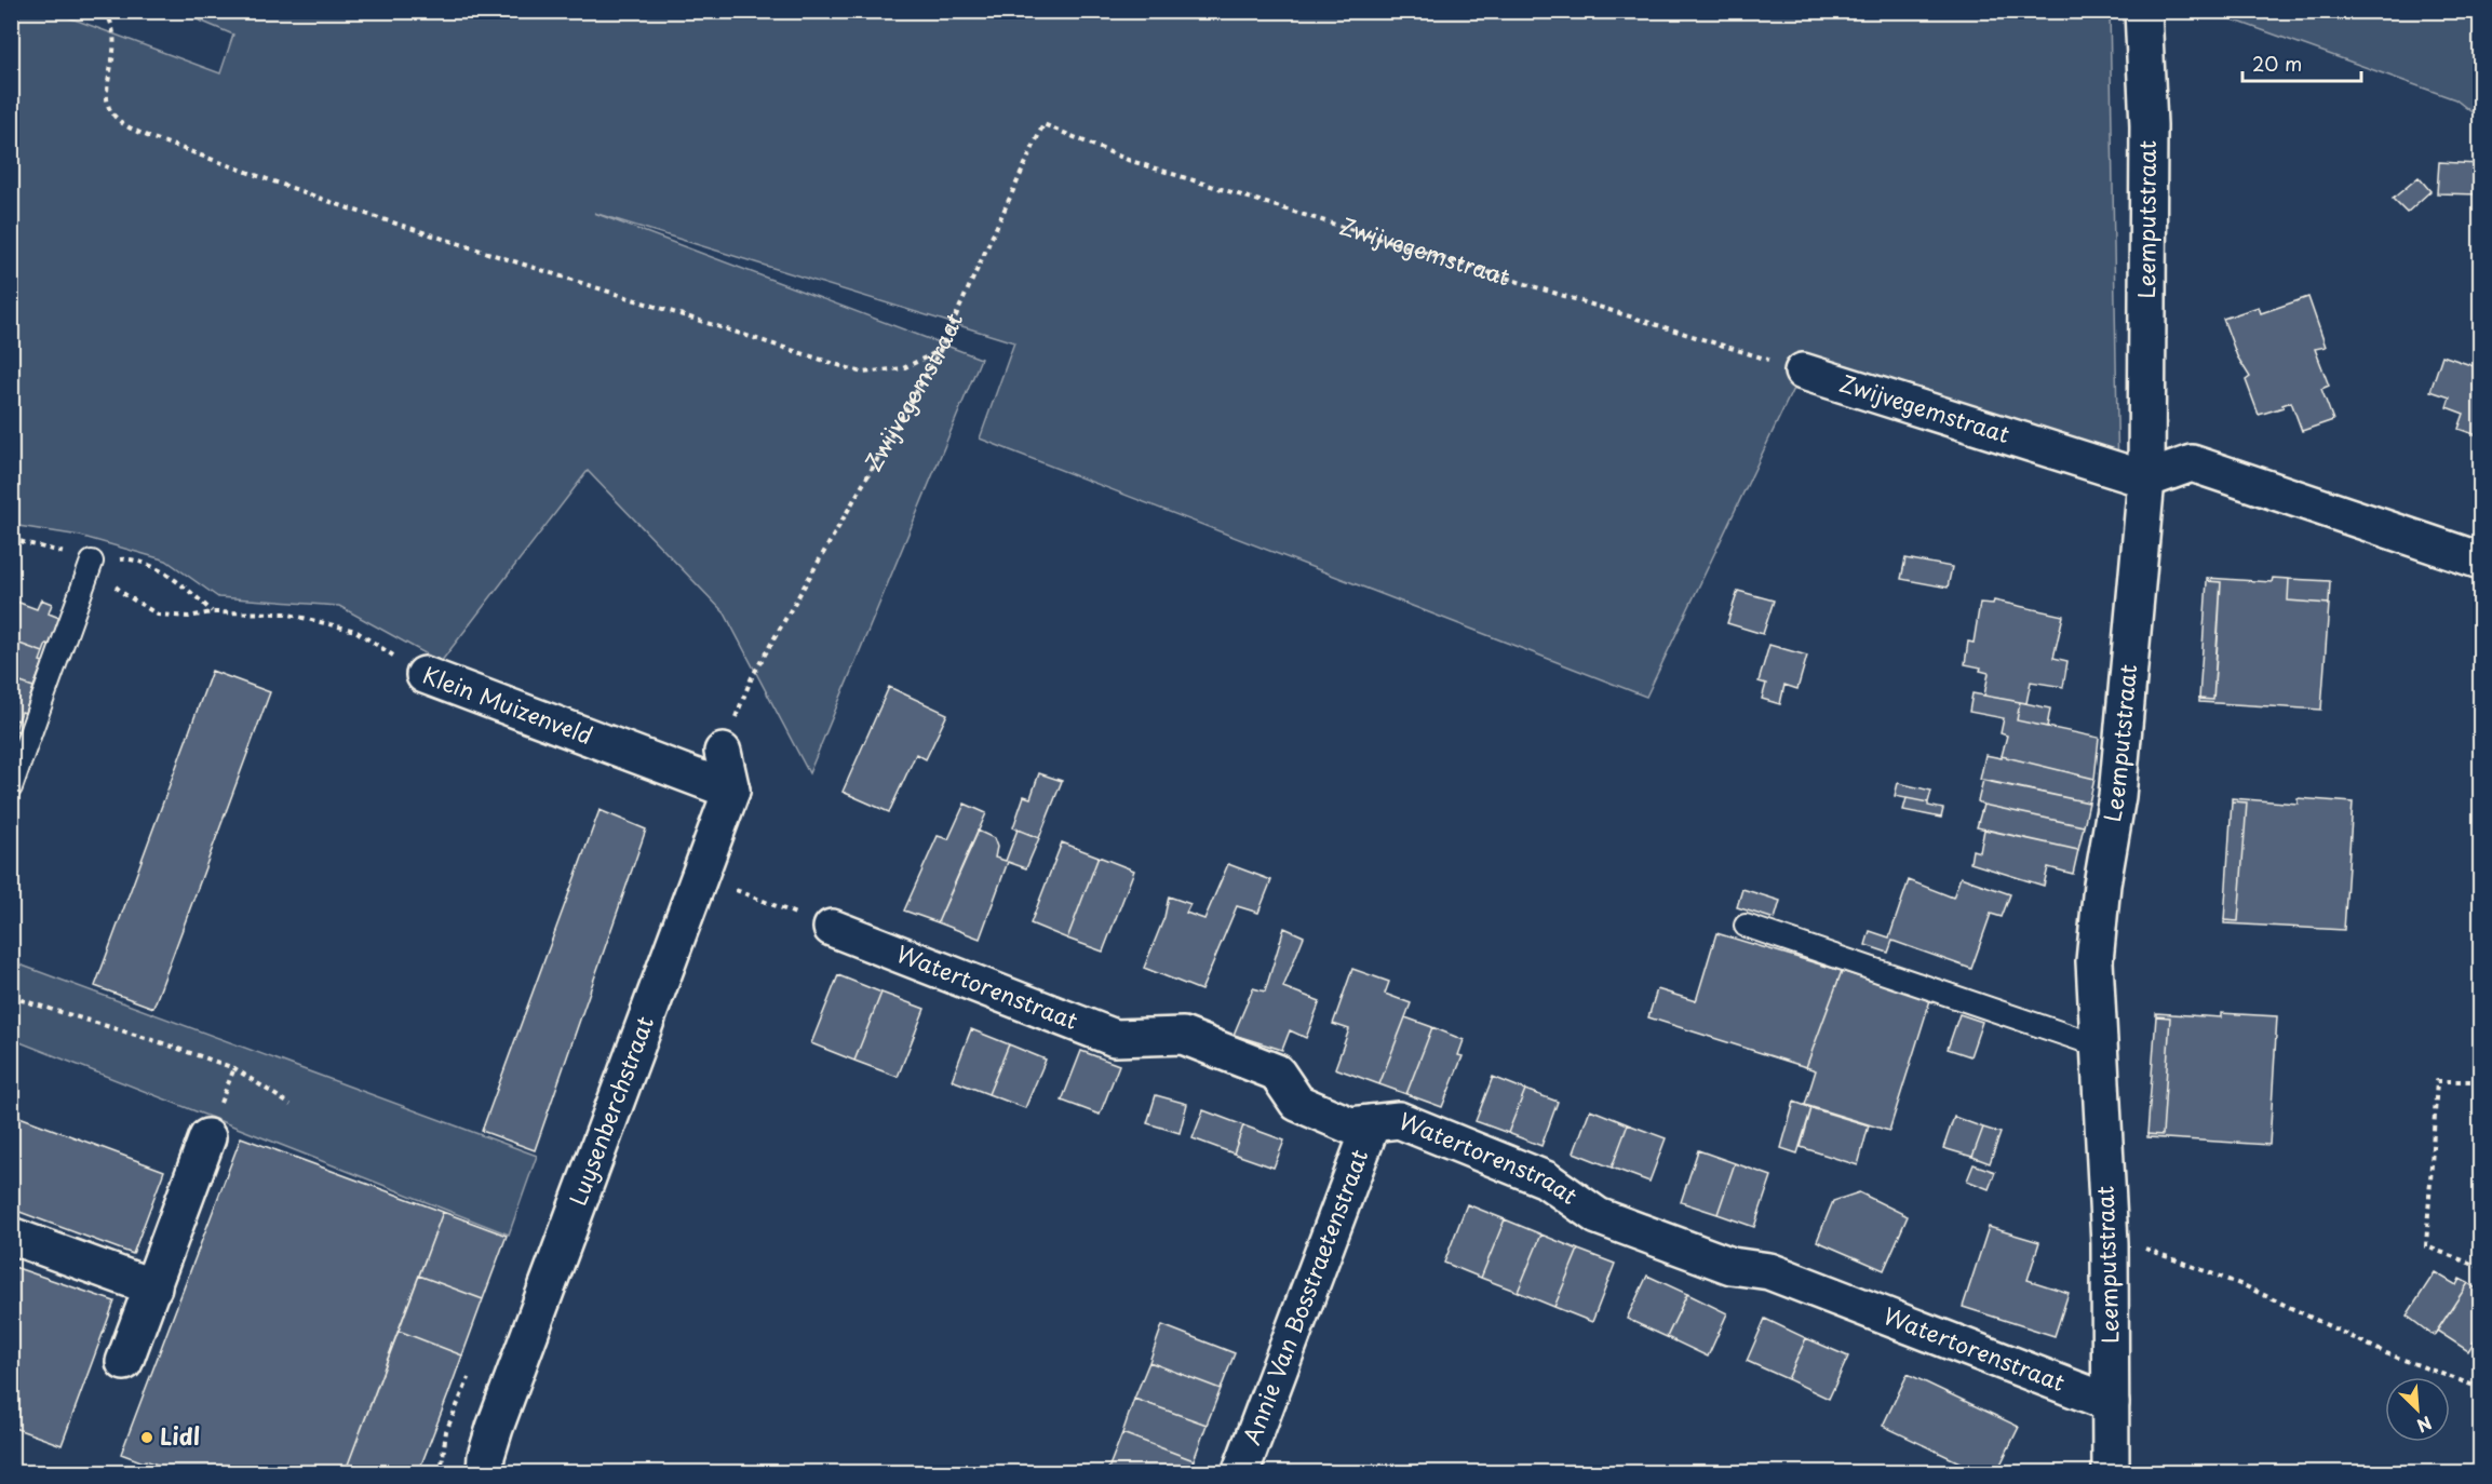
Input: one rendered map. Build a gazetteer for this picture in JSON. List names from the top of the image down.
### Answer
{
  "streets": {
    "street": [
      "Leemputstraat",
      "Zwijvegemstraat",
      "Klein Muizenveld",
      "Watertorenstraat",
      "Luysenberchstraat",
      "Annie Van Bosstraetenstraat"
    ]
  },
  "crossings": [
    ["Leemputstraat", "Zwijvegemstraat"],
    ["Leemputstraat", "Watertorenstraat"],
    ["Klein Muizenveld", "Luysenberchstraat"],
    ["Watertorenstraat", "Annie Van Bosstraetenstraat"]
  ],
  "places": ["Lidl"],
  "scale_bar": "20 m",
  "north": "bottom right"
}
